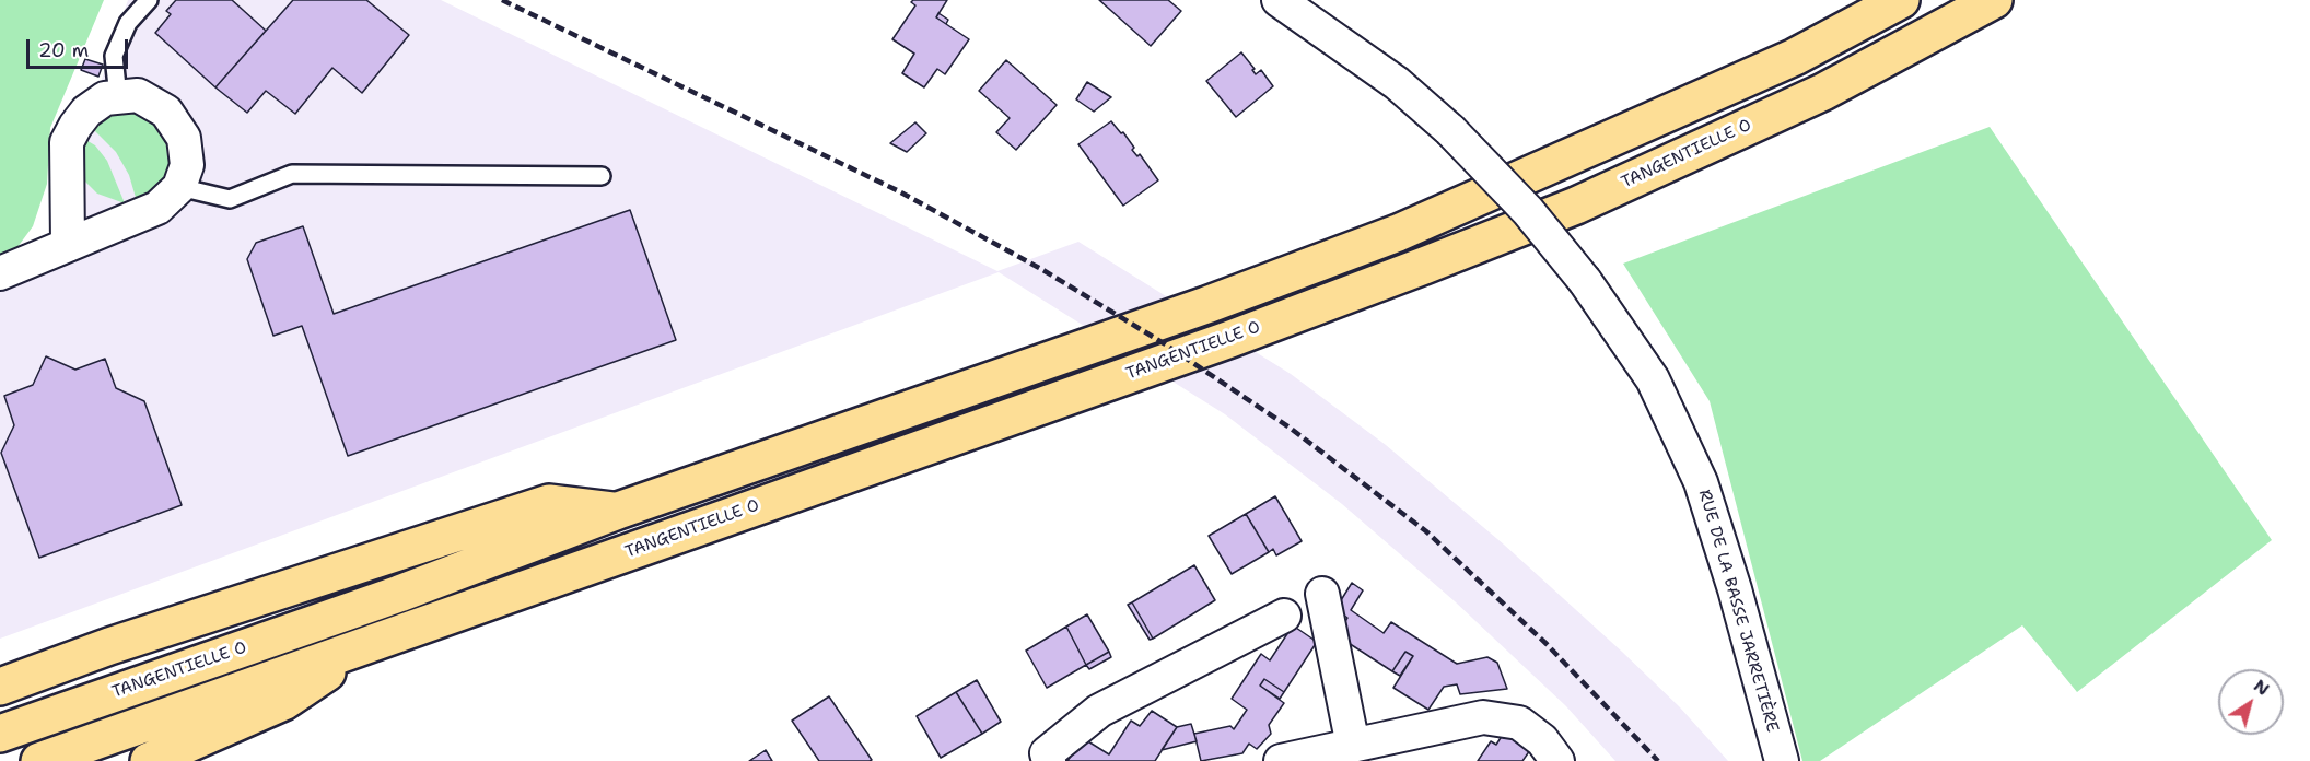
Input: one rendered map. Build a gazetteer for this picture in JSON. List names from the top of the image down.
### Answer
{
  "streets": {
    "main road": ["TANGENTIELLE O"],
    "street": ["RUE DE LA BASSE JARRETIÈRE"]
  },
  "scale_bar": "20 m",
  "north": "top right"
}
